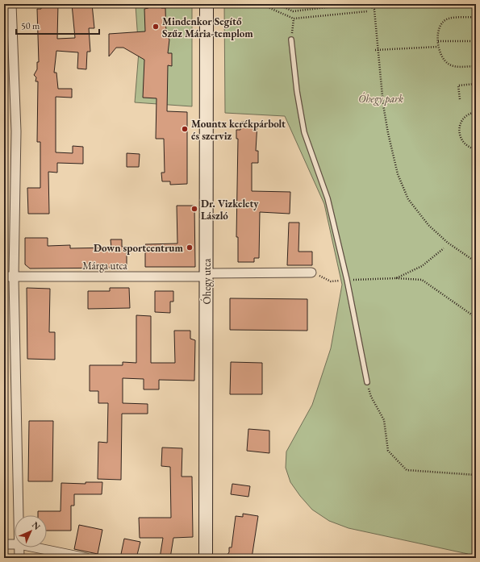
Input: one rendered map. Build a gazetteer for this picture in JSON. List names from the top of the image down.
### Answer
{
  "streets": {
    "street": ["Márga utca", "Óhegy utca"]
  },
  "crossings": [
    ["Márga utca", "Óhegy utca"]
  ],
  "parks": ["Óhegy park"],
  "places": [
    "Mindenkor Segítő Szűz Mária-templom",
    "Mountx kerékpárbolt és szerviz",
    "Dr. Vizkelety László",
    "Down sportcentrum"
  ],
  "scale_bar": "50 m",
  "north": "top right"
}
